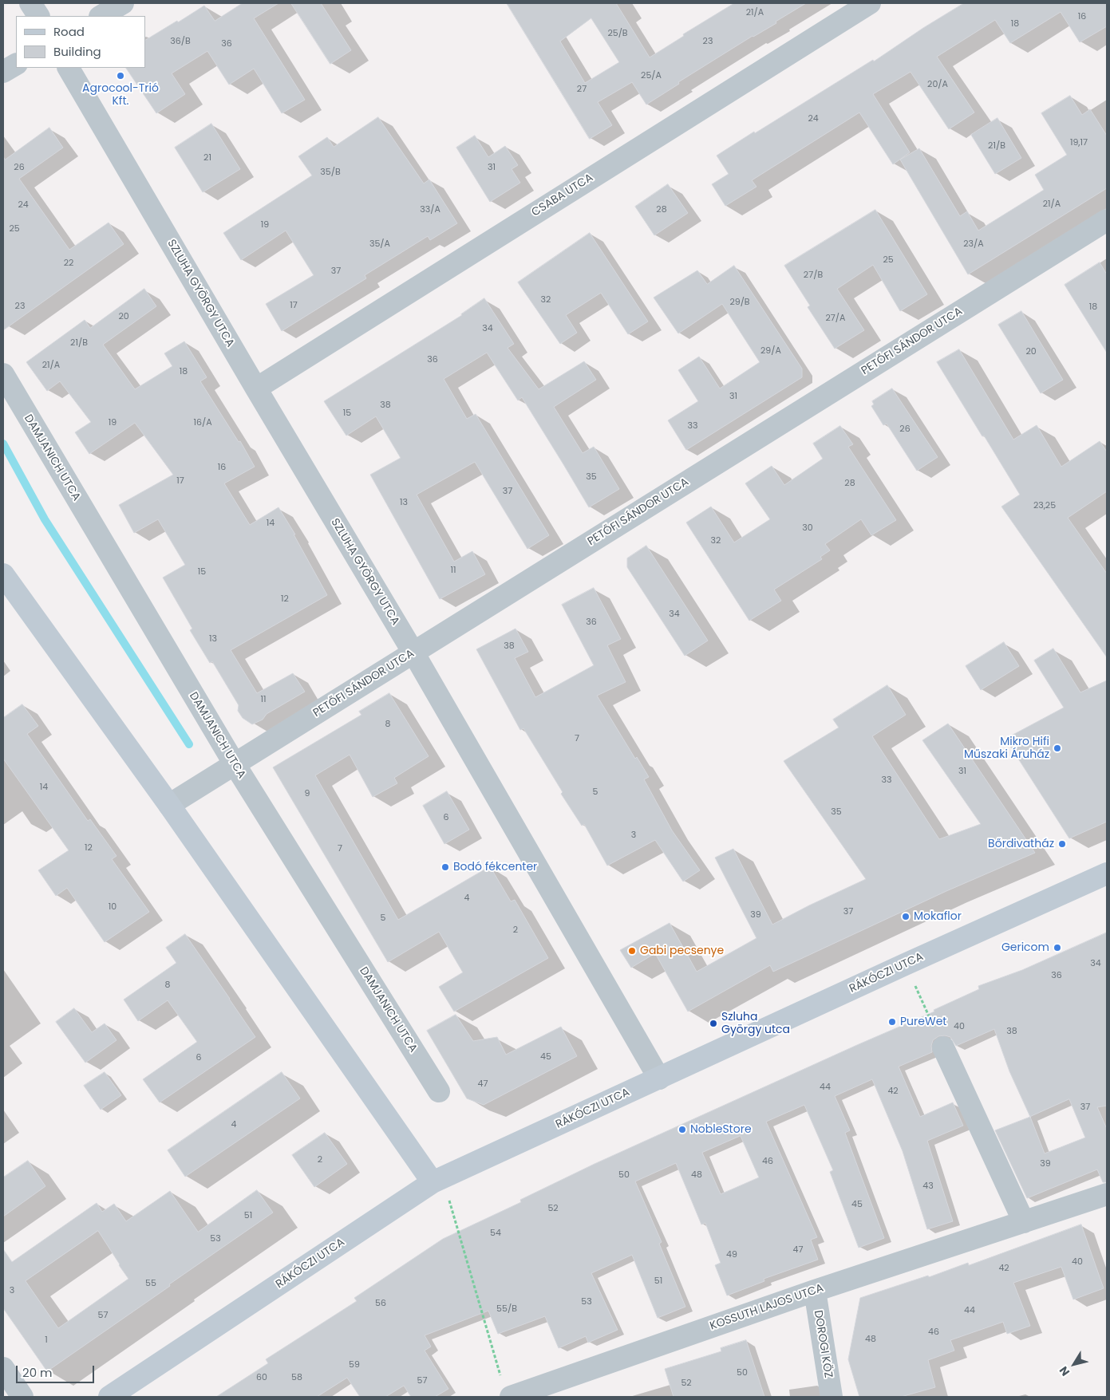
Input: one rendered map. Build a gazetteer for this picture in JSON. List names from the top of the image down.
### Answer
{
  "streets": {
    "street": [
      "CSABA UTCA",
      "SZLUHA GYÖRGY UTCA",
      "PETŐFI SÁNDOR UTCA",
      "DAMJANICH UTCA",
      "RÁKÓCZI UTCA",
      "KOSSUTH LAJOS UTCA",
      "DOROGI KÖZ"
    ]
  },
  "crossings": [
    ["CSABA UTCA", "SZLUHA GYÖRGY UTCA"],
    ["SZLUHA GYÖRGY UTCA", "PETŐFI SÁNDOR UTCA"],
    ["SZLUHA GYÖRGY UTCA", "RÁKÓCZI UTCA"],
    ["PETŐFI SÁNDOR UTCA", "DAMJANICH UTCA"],
    ["KOSSUTH LAJOS UTCA", "DOROGI KÖZ"]
  ],
  "places": [
    "Agrocool-Trió Kft.",
    "Mikro Hifi Műszaki Áruház",
    "Bőrdivatház",
    "Bodó fékcenter",
    "Mokaflor",
    "Gericom",
    "Gabi pecsenye",
    "PureWet",
    "Szluha György utca",
    "NobleStore"
  ],
  "house_numbers": [
    "21/A",
    "16",
    "18",
    "25/B",
    "36/B",
    "23",
    "36",
    "25/A",
    "20/A",
    "27",
    "24",
    "19,17",
    "21/B",
    "21",
    "26",
    "31",
    "35/B",
    "21/A",
    "24",
    "33/A",
    "28",
    "19",
    "25",
    "35/A",
    "23/A",
    "25",
    "22",
    "37",
    "27/B",
    "32",
    "29/B",
    "17",
    "23",
    "18",
    "20",
    "27/A",
    "34",
    "21/B",
    "29/A",
    "20",
    "36",
    "21/A",
    "18",
    "31",
    "38",
    "15",
    "19",
    "16/A",
    "33",
    "26",
    "16",
    "35",
    "17",
    "28",
    "37",
    "13",
    "23,25",
    "14",
    "30",
    "32",
    "11",
    "15",
    "12",
    "34",
    "36",
    "13",
    "38",
    "11",
    "8",
    "7",
    "31",
    "33",
    "14",
    "5",
    "9",
    "35",
    "6",
    "3",
    "12",
    "7",
    "4",
    "10",
    "37",
    "39",
    "5",
    "2",
    "34",
    "36",
    "8",
    "40",
    "38",
    "45",
    "6",
    "47",
    "44",
    "42",
    "37",
    "4",
    "2",
    "46",
    "39",
    "50",
    "48",
    "43",
    "45",
    "52",
    "51",
    "54",
    "53",
    "47",
    "49",
    "40",
    "42",
    "51",
    "55",
    "3",
    "53",
    "56",
    "55/B",
    "44",
    "57",
    "46",
    "48",
    "1",
    "59",
    "50",
    "60",
    "58",
    "57",
    "52"
  ],
  "legend": ["Road", "Building"],
  "scale_bar": "20 m",
  "north": "bottom left"
}
